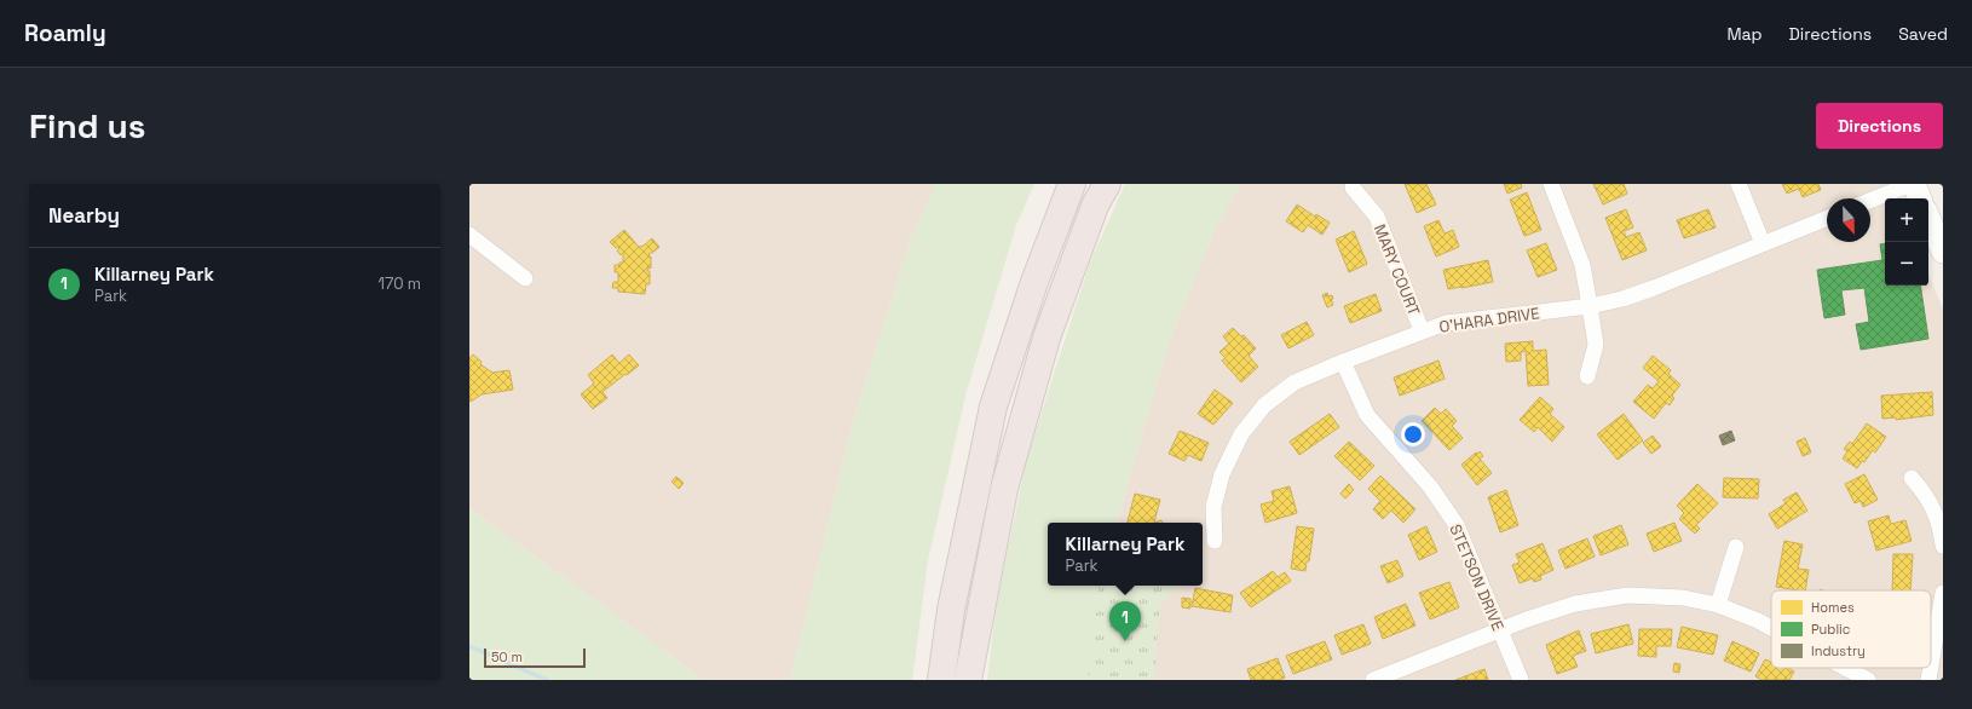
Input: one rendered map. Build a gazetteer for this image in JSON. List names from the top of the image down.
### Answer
{
  "streets": {
    "street": ["MARY COURT", "O'HARA DRIVE", "STETSON DRIVE"]
  },
  "crossings": [
    ["MARY COURT", "O'HARA DRIVE"],
    ["O'HARA DRIVE", "STETSON DRIVE"]
  ],
  "legend": ["Homes", "Public", "Industry"],
  "scale_bar": "50 m",
  "north": "bottom",
  "page": {
    "header": "Roamly",
    "nav": ["Map", "Directions", "Saved"],
    "buttons": "Directions",
    "title": "Find us",
    "heading": "Nearby",
    "map_buttons": ["+", "−"],
    "list": [
      {
        "mark": "1",
        "name": "Killarney Park",
        "note": "Park",
        "value": "170 m"
      }
    ],
    "popup": ["Killarney Park", "Park"],
    "pins": "1",
    "scale": "50 m"
  }
}
